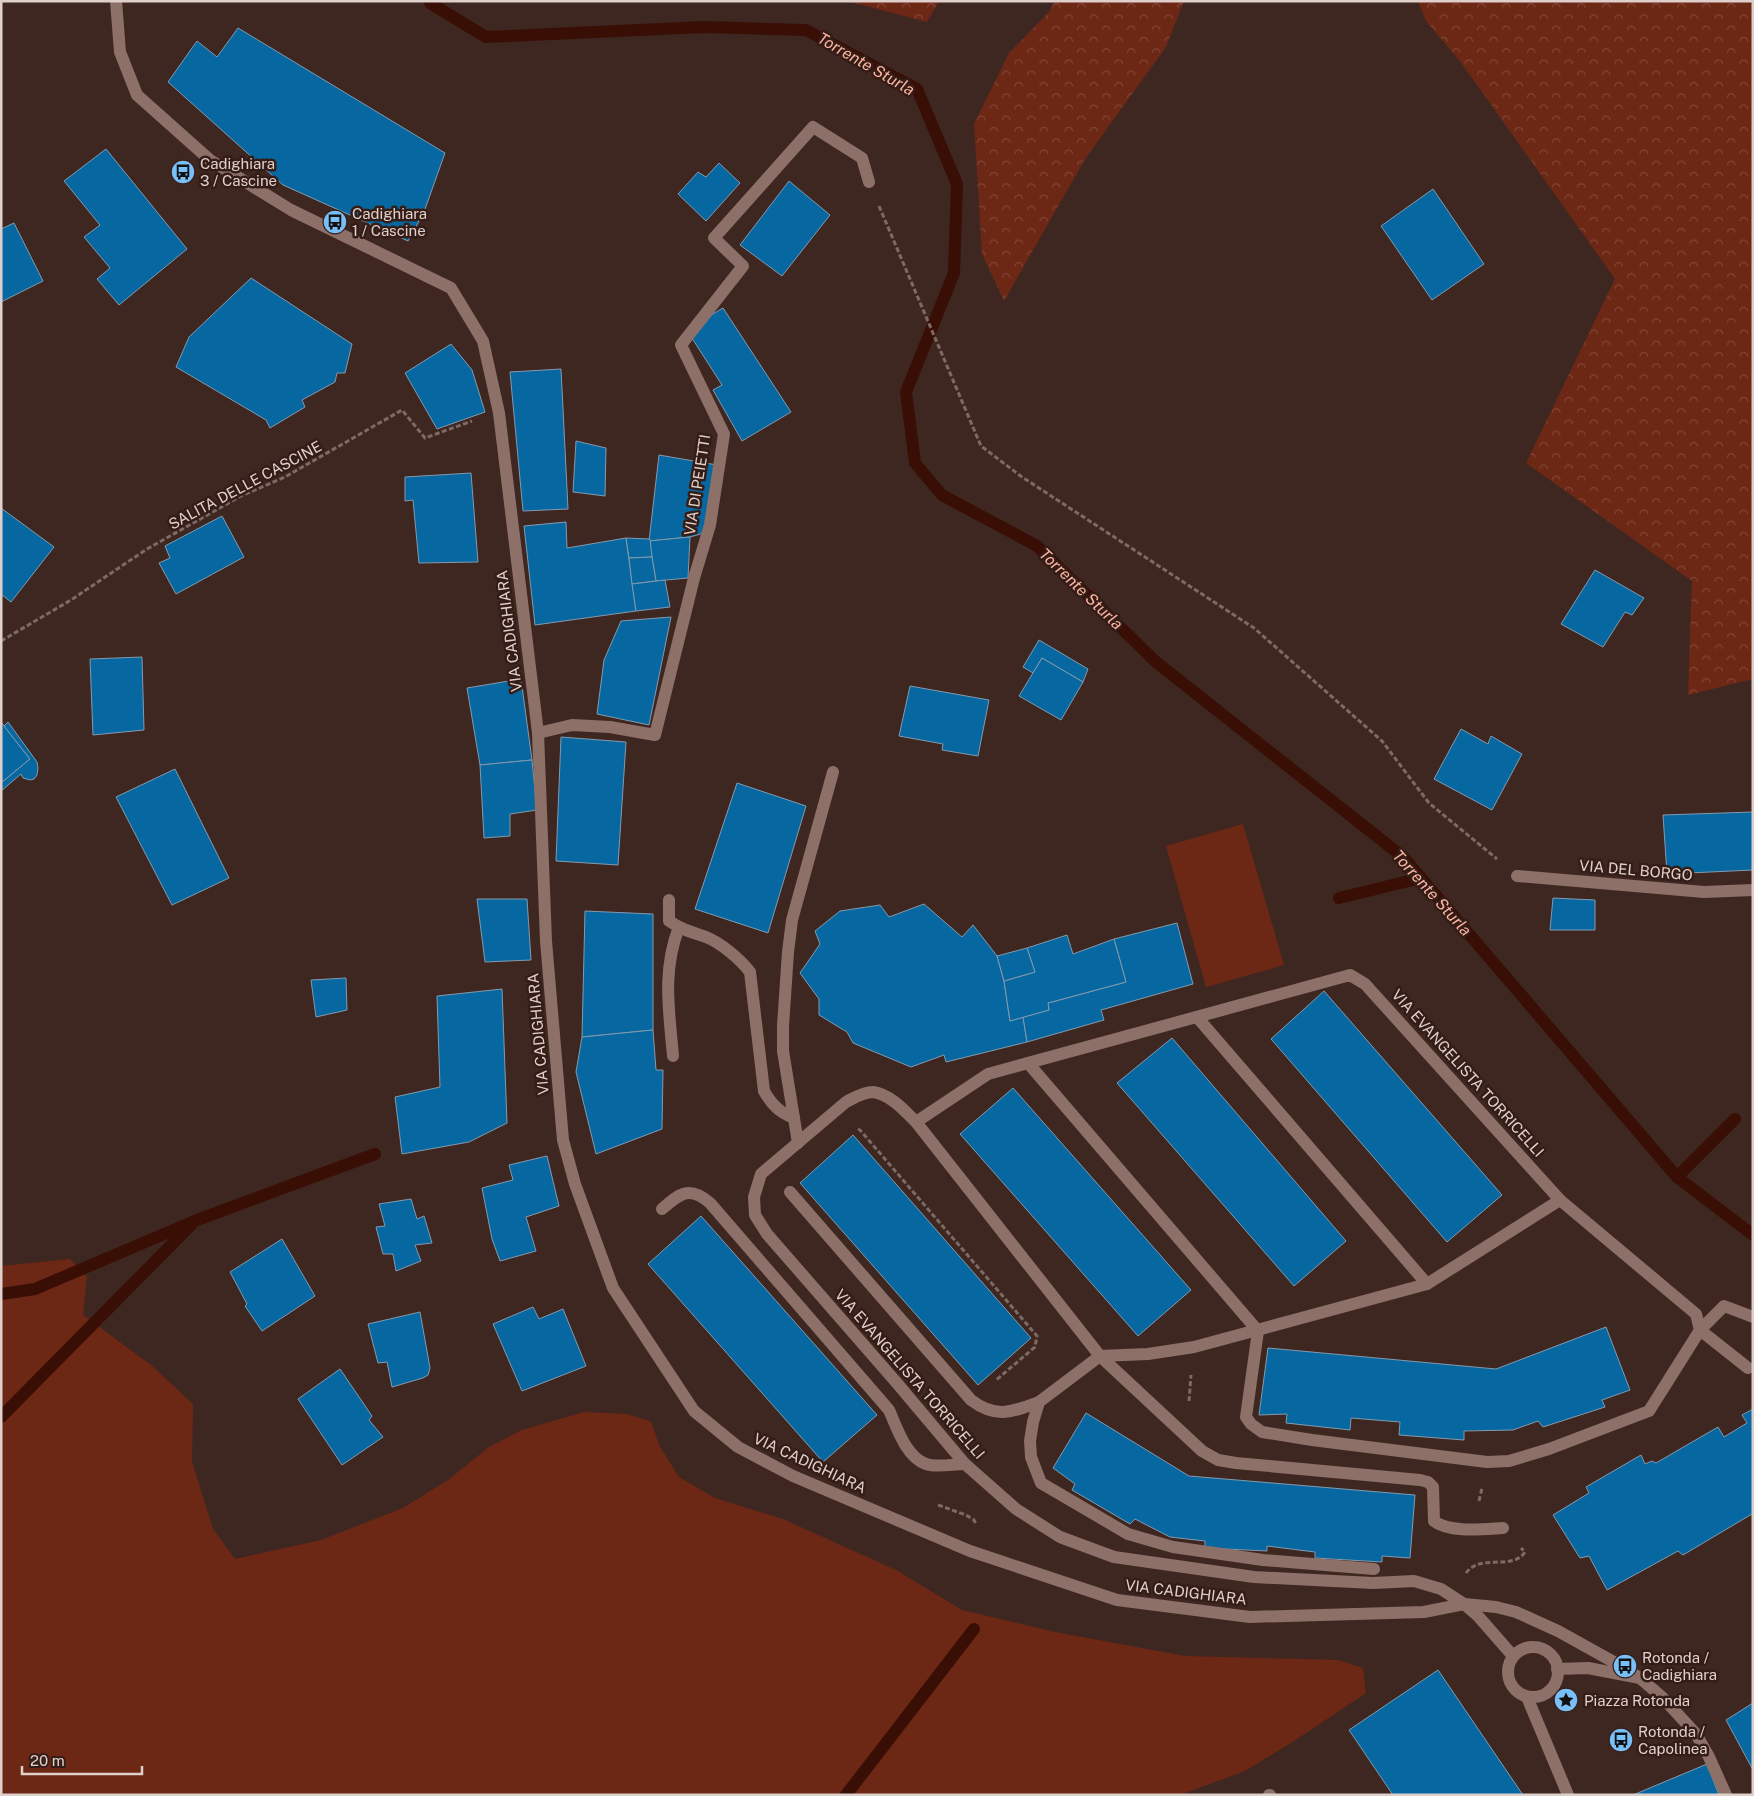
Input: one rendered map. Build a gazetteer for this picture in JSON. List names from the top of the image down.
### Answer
{
  "streets": {
    "street": [
      "VIA DI PEIETTI",
      "VIA CADIGHIARA",
      "VIA DEL BORGO",
      "VIA EVANGELISTA TORRICELLI"
    ],
    "path": ["SALITA DELLE CASCINE"]
  },
  "crossings": [
    ["SALITA DELLE CASCINE", "VIA CADIGHIARA"],
    ["VIA DI PEIETTI", "VIA CADIGHIARA"],
    ["VIA CADIGHIARA", "VIA EVANGELISTA TORRICELLI"]
  ],
  "water": ["Torrente Sturla"],
  "places": {
    "bus stop": [
      "Cadighiara 3 / Cascine",
      "Cadighiara 1 / Cascine",
      "Rotonda / Cadighiara",
      "Rotonda / Capolinea"
    ],
    "place": ["Piazza Rotonda"]
  },
  "scale_bar": "20 m"
}
